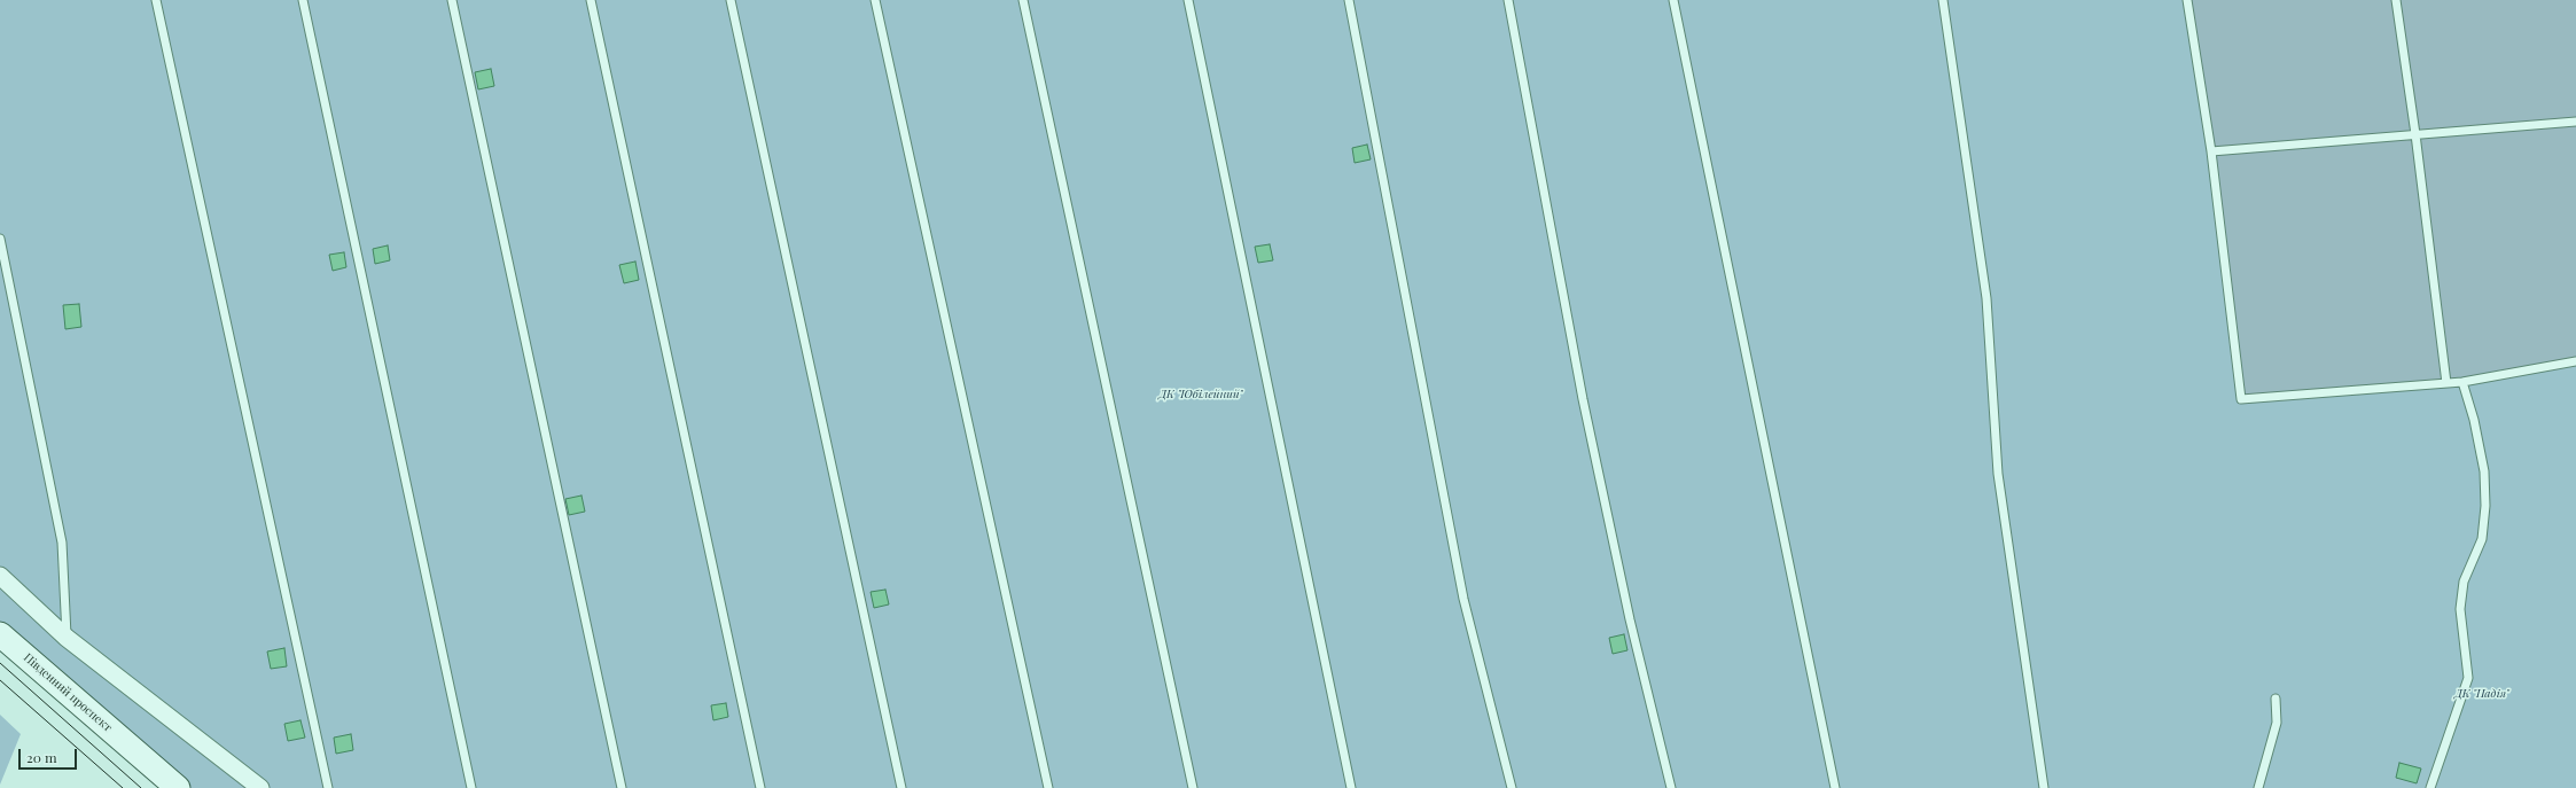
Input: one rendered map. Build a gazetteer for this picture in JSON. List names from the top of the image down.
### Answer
{
  "streets": {
    "main road": ["Південний проспект"]
  },
  "parks": ["ДК \"Юбілейний\"", "ДК \"Надія\""],
  "scale_bar": "20 m"
}
